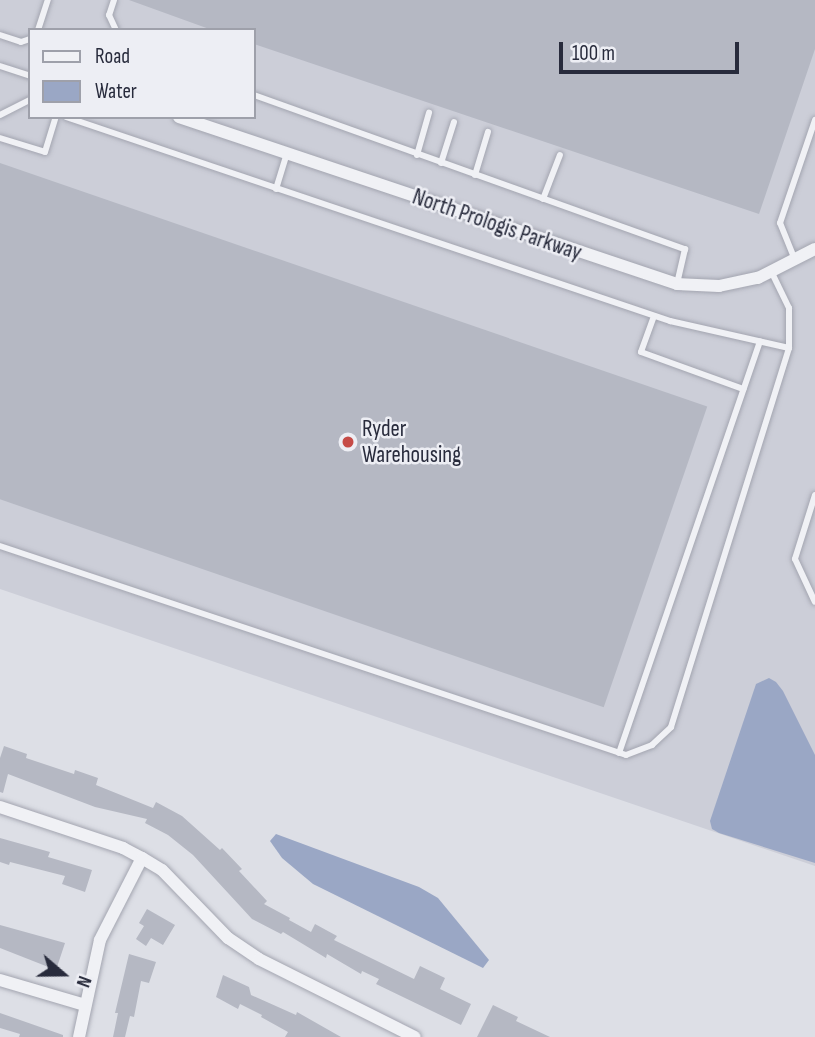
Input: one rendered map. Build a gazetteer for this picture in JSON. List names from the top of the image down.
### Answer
{
  "streets": {
    "street": ["North Prologis Parkway"]
  },
  "places": ["Ryder Warehousing"],
  "legend": ["Road", "Water"],
  "scale_bar": "100 m",
  "north": "right"
}
